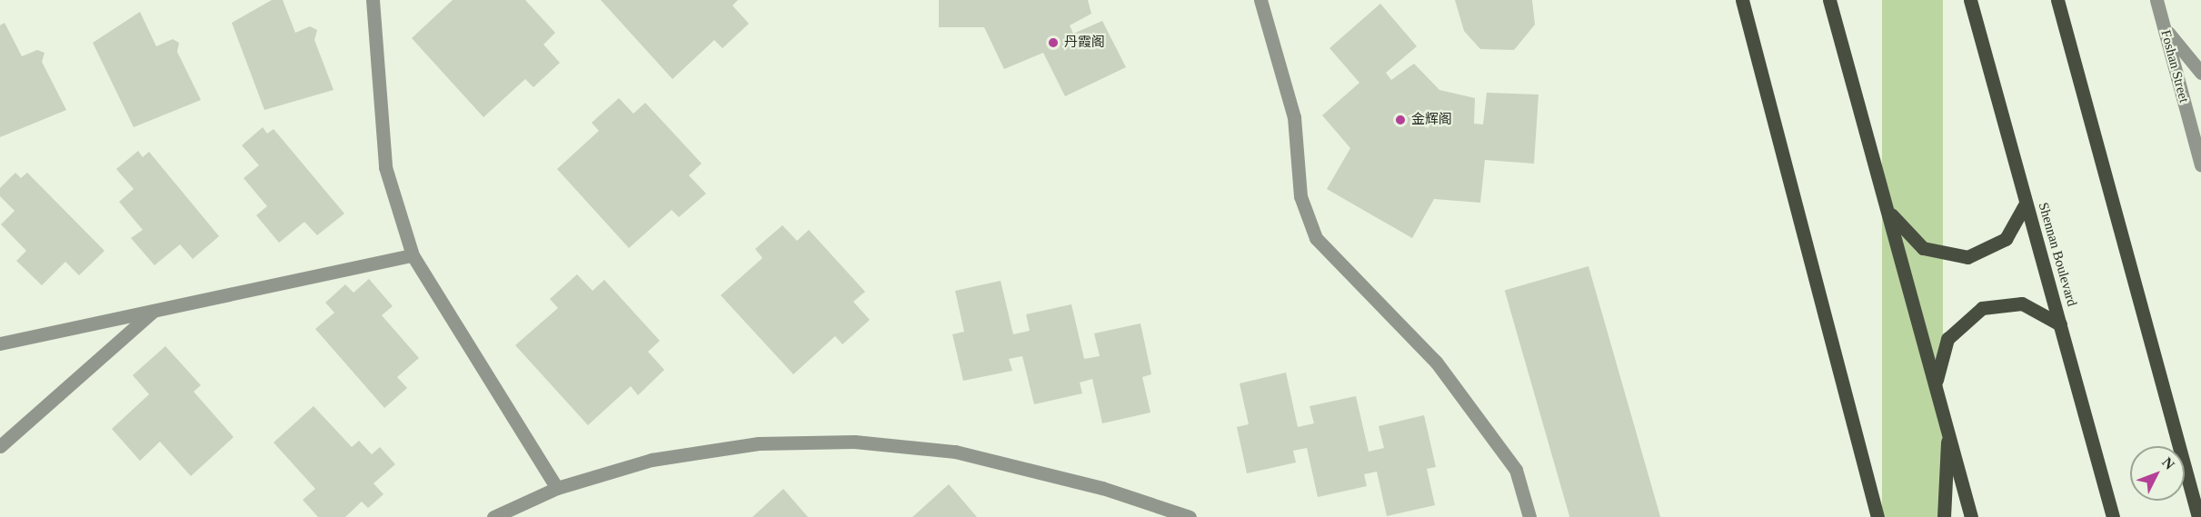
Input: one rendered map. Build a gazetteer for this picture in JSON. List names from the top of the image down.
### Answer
{
  "streets": {
    "main road": ["Shennan Boulevard"],
    "street": ["Foshan Street"]
  },
  "places": ["丹霞阁", "金辉阁"],
  "north": "top right"
}
